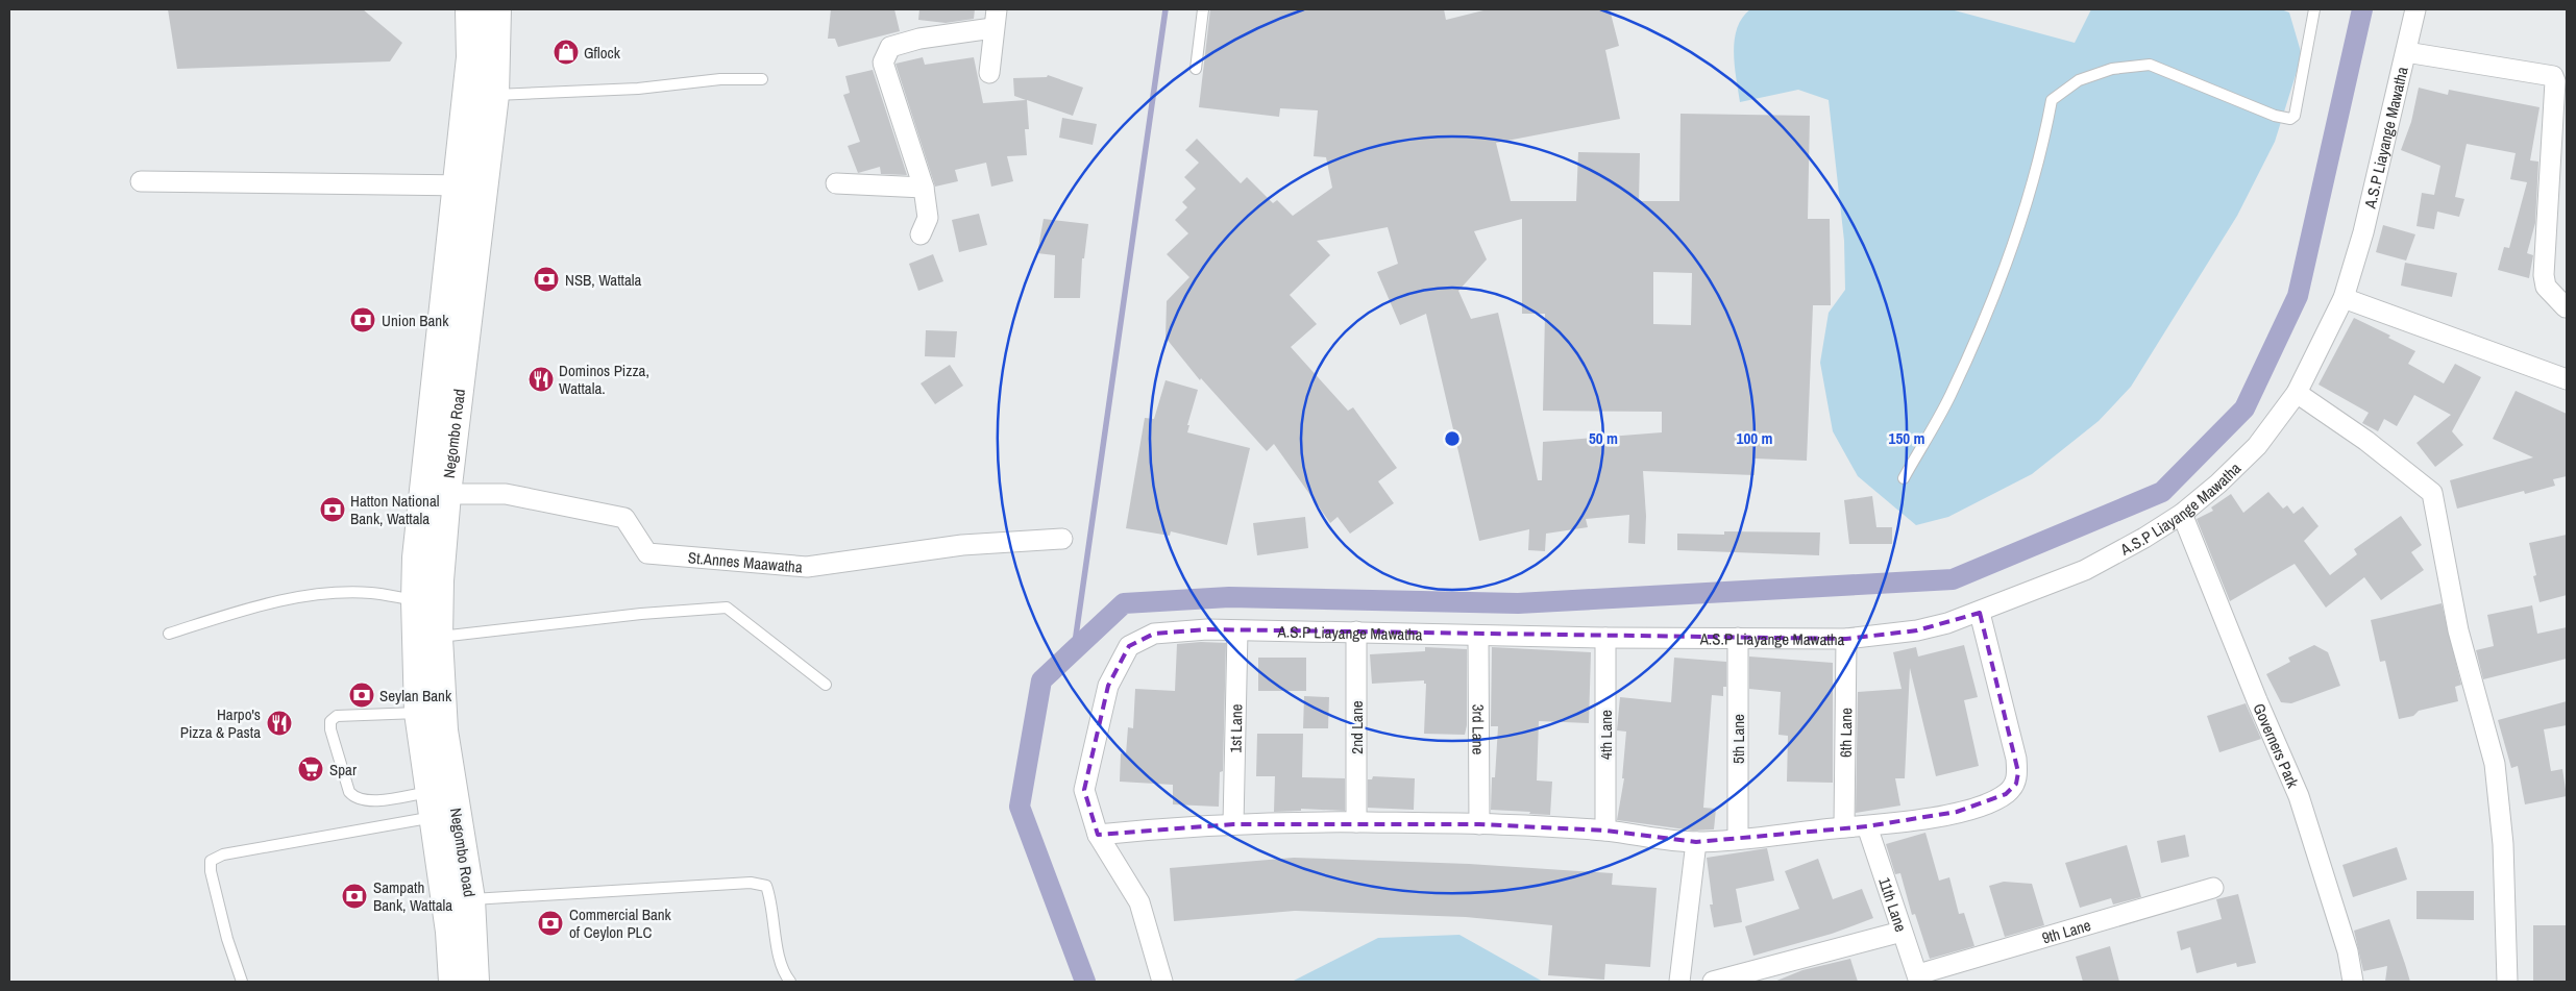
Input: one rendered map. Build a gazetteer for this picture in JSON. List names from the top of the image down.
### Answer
{
  "streets": {
    "highway": ["Negombo Road"],
    "street": [
      "A.S.P Liayange Mawatha",
      "St.Annes Maawatha",
      "2nd Lane",
      "1st Lane",
      "3rd Lane",
      "6th Lane",
      "4th Lane",
      "5th Lane",
      "Governers Park",
      "11th Lane",
      "9th Lane"
    ]
  },
  "crossings": [
    ["A.S.P Liayange Mawatha", "2nd Lane"],
    ["A.S.P Liayange Mawatha", "1st Lane"],
    ["A.S.P Liayange Mawatha", "3rd Lane"],
    ["A.S.P Liayange Mawatha", "6th Lane"],
    ["A.S.P Liayange Mawatha", "4th Lane"],
    ["A.S.P Liayange Mawatha", "5th Lane"],
    ["A.S.P Liayange Mawatha", "Governers Park"],
    ["Negombo Road", "St.Annes Maawatha"],
    ["11th Lane", "9th Lane"]
  ],
  "places": {
    "shop": ["Gflock"],
    "bank": [
      "NSB, Wattala",
      "Union Bank",
      "Hatton National Bank, Wattala",
      "Seylan Bank",
      "Sampath Bank, Wattala",
      "Commercial Bank of Ceylon PLC"
    ],
    "restaurant": ["Dominos Pizza, Wattala.", "Harpo's Pizza & Pasta"],
    "supermarket": ["Spar"]
  },
  "rings": ["50 m", "100 m", "150 m"]
}
